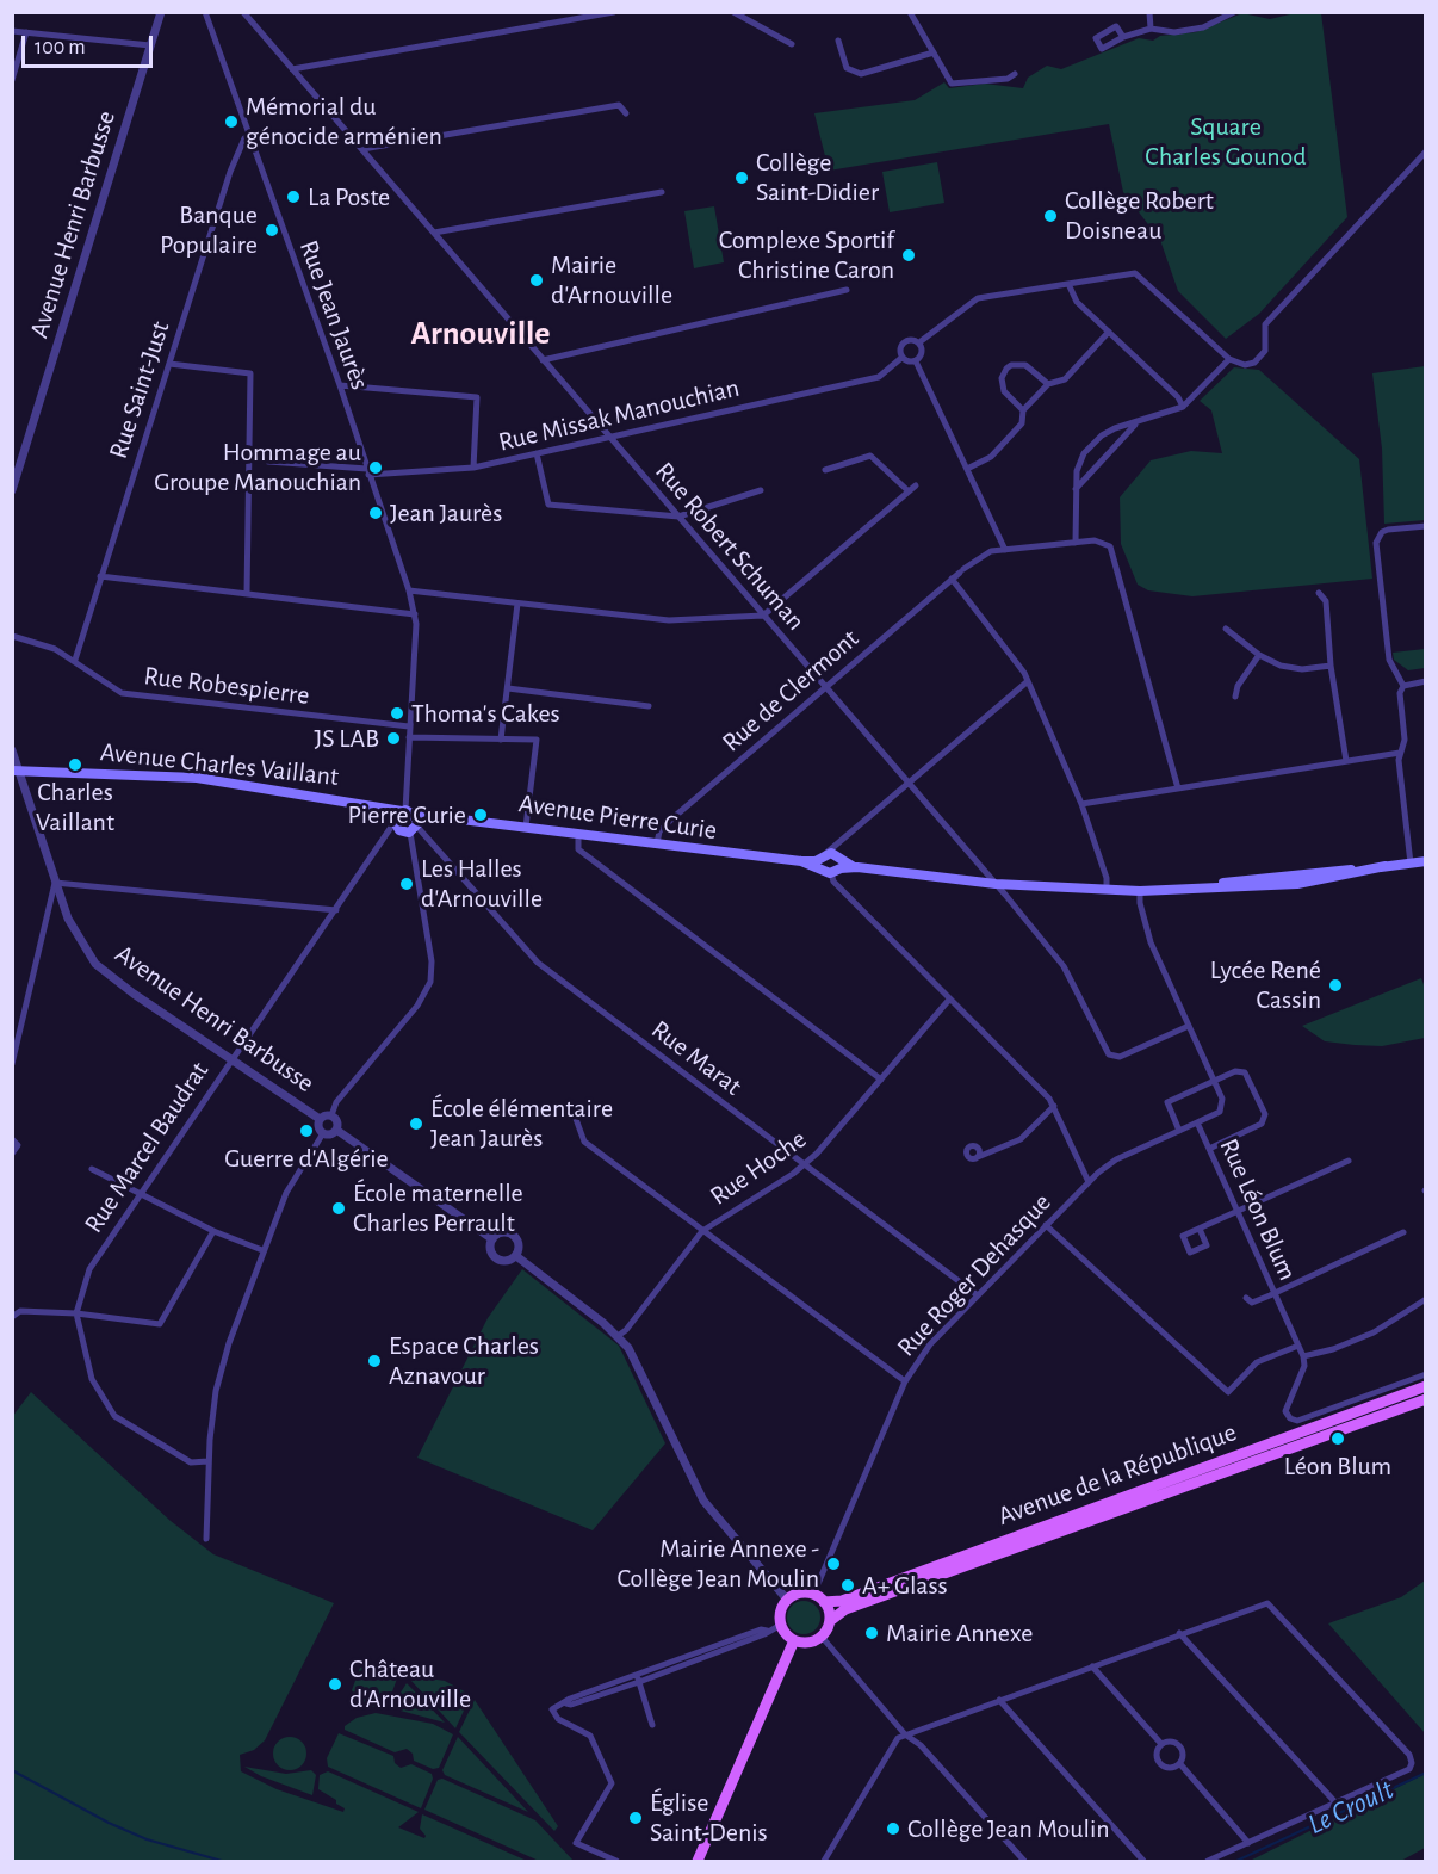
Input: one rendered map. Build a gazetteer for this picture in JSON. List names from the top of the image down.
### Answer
{
  "streets": {
    "main road": ["Avenue Charles Vaillant", "Avenue Pierre Curie", "Avenue de la République"],
    "street": [
      "Avenue Henri Barbusse",
      "Rue Jean Jaurès",
      "Rue Saint-Just",
      "Rue Missak Manouchian",
      "Rue Robert Schuman",
      "Rue Robespierre",
      "Rue de Clermont",
      "Rue Marat",
      "Rue Marcel Baudrat",
      "Rue Hoche",
      "Rue Léon Blum",
      "Rue Roger Dehasque"
    ]
  },
  "crossings": [
    ["Avenue Henri Barbusse", "Rue Jean Jaurès"],
    ["Avenue Henri Barbusse", "Avenue Charles Vaillant"],
    ["Avenue Henri Barbusse", "Rue Marcel Baudrat"],
    ["Rue Jean Jaurès", "Rue Saint-Just"],
    ["Rue Jean Jaurès", "Rue Missak Manouchian"],
    ["Rue Jean Jaurès", "Rue Robespierre"],
    ["Rue Jean Jaurès", "Avenue Charles Vaillant"],
    ["Rue Jean Jaurès", "Avenue Pierre Curie"],
    ["Rue Jean Jaurès", "Rue Marat"],
    ["Rue Saint-Just", "Rue Robespierre"],
    ["Rue Missak Manouchian", "Rue Robert Schuman"],
    ["Rue Robert Schuman", "Rue de Clermont"],
    ["Rue Robert Schuman", "Avenue Pierre Curie"],
    ["Rue Robert Schuman", "Rue Léon Blum"],
    ["Rue de Clermont", "Avenue Pierre Curie"],
    ["Avenue Charles Vaillant", "Avenue Pierre Curie"],
    ["Avenue Charles Vaillant", "Rue Marat"],
    ["Avenue Pierre Curie", "Rue Marat"],
    ["Avenue Pierre Curie", "Rue Léon Blum"],
    ["Rue Marat", "Rue Hoche"],
    ["Rue Marat", "Rue Roger Dehasque"],
    ["Rue Léon Blum", "Rue Roger Dehasque"],
    ["Rue Roger Dehasque", "Avenue de la République"]
  ],
  "districts": ["Arnouville"],
  "water": ["Le Croult"],
  "parks": ["Square Charles Gounod"],
  "places": [
    "Mémorial du génocide arménien",
    "Collège Saint-Didier",
    "La Poste",
    "Collège Robert Doisneau",
    "Banque Populaire",
    "Complexe Sportif Christine Caron",
    "Mairie d'Arnouville",
    "Hommage au Groupe Manouchian",
    "Jean Jaurès",
    "Thoma's Cakes",
    "JS LAB",
    "Charles Vaillant",
    "Pierre Curie",
    "Les Halles d'Arnouville",
    "Lycée René Cassin",
    "École élémentaire Jean Jaurès",
    "Guerre d'Algérie",
    "École maternelle Charles Perrault",
    "Espace Charles Aznavour",
    "Léon Blum",
    "Mairie Annexe - Collège Jean Moulin",
    "A+ Glass",
    "Mairie Annexe",
    "Château d'Arnouville",
    "Église Saint-Denis",
    "Collège Jean Moulin"
  ],
  "scale_bar": "100 m"
}
